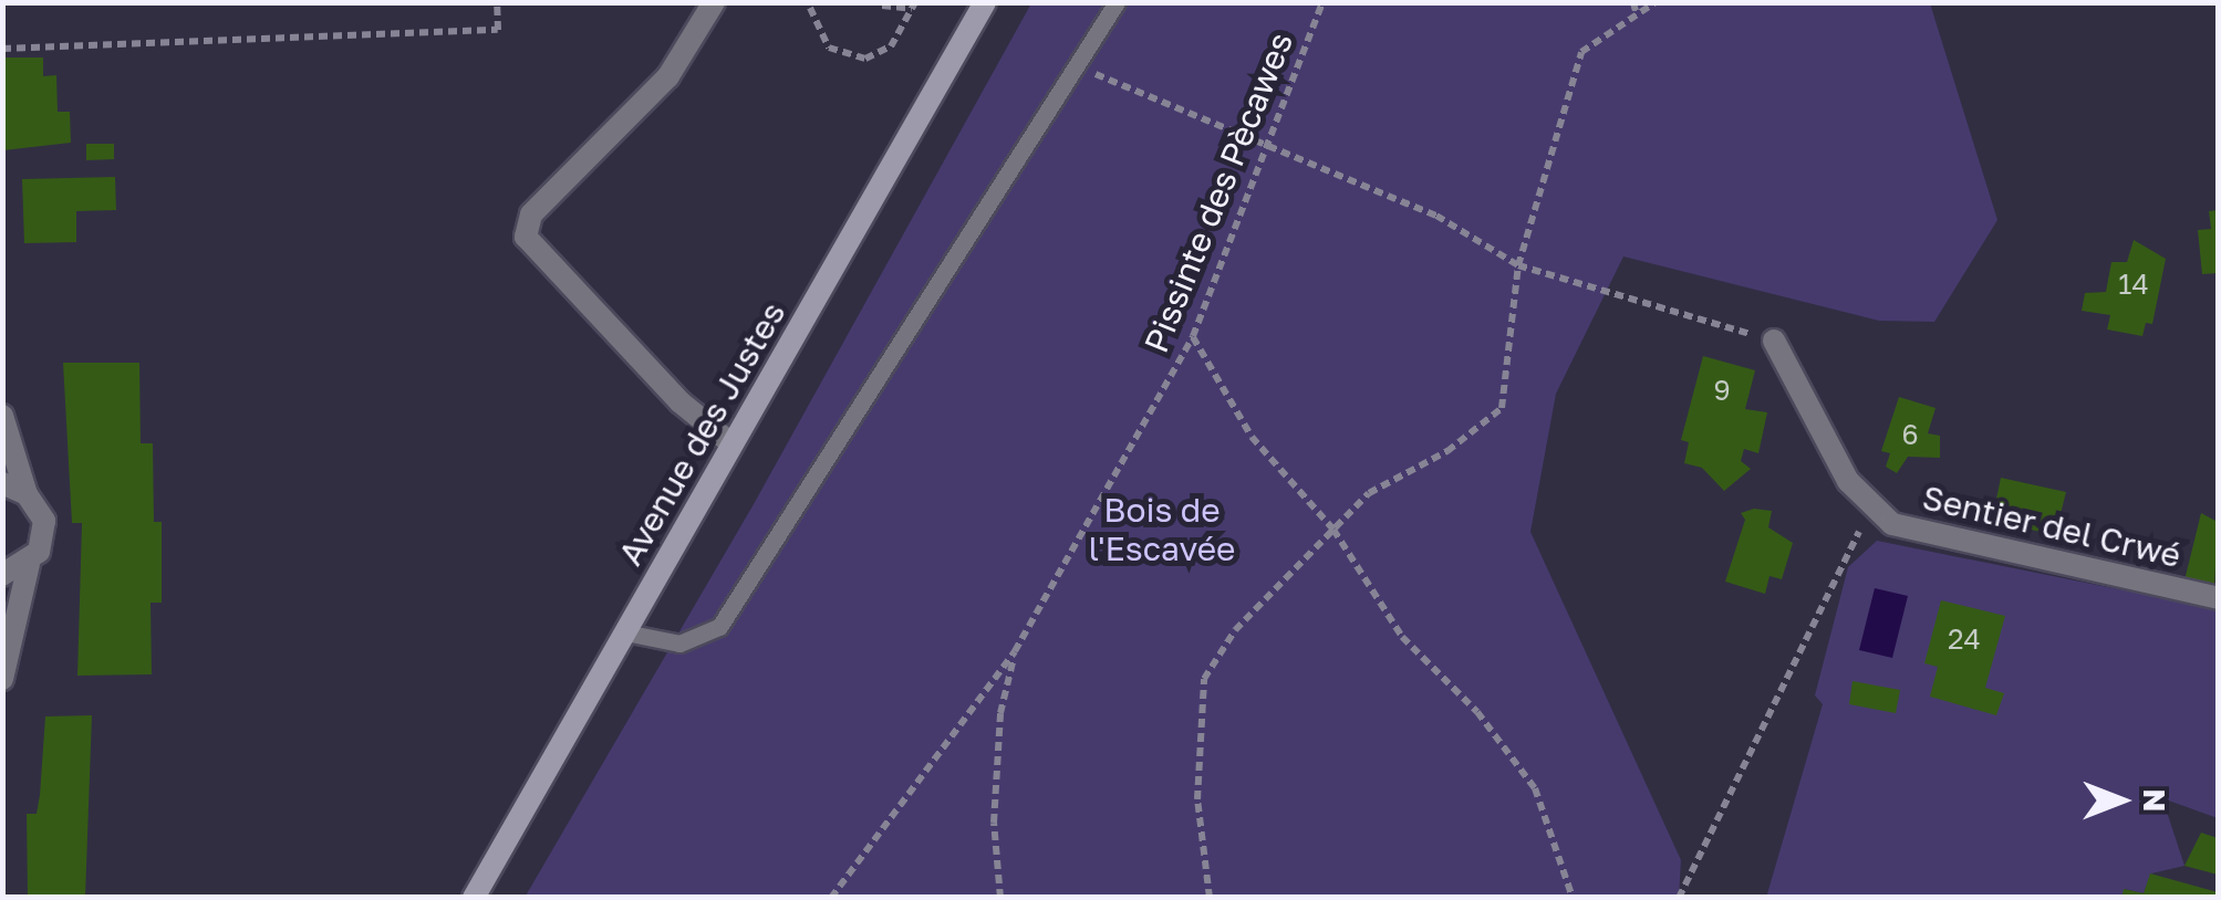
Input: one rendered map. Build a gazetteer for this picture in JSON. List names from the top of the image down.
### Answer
{
  "streets": {
    "main road": ["Avenue des Justes"],
    "street": ["Sentier del Crwé"],
    "path": ["Pissinte des Pècawes"]
  },
  "parks": ["Bois de l'Escavée"],
  "house_numbers": [
    "14",
    "9",
    "6",
    "24"
  ],
  "north": "right"
}
